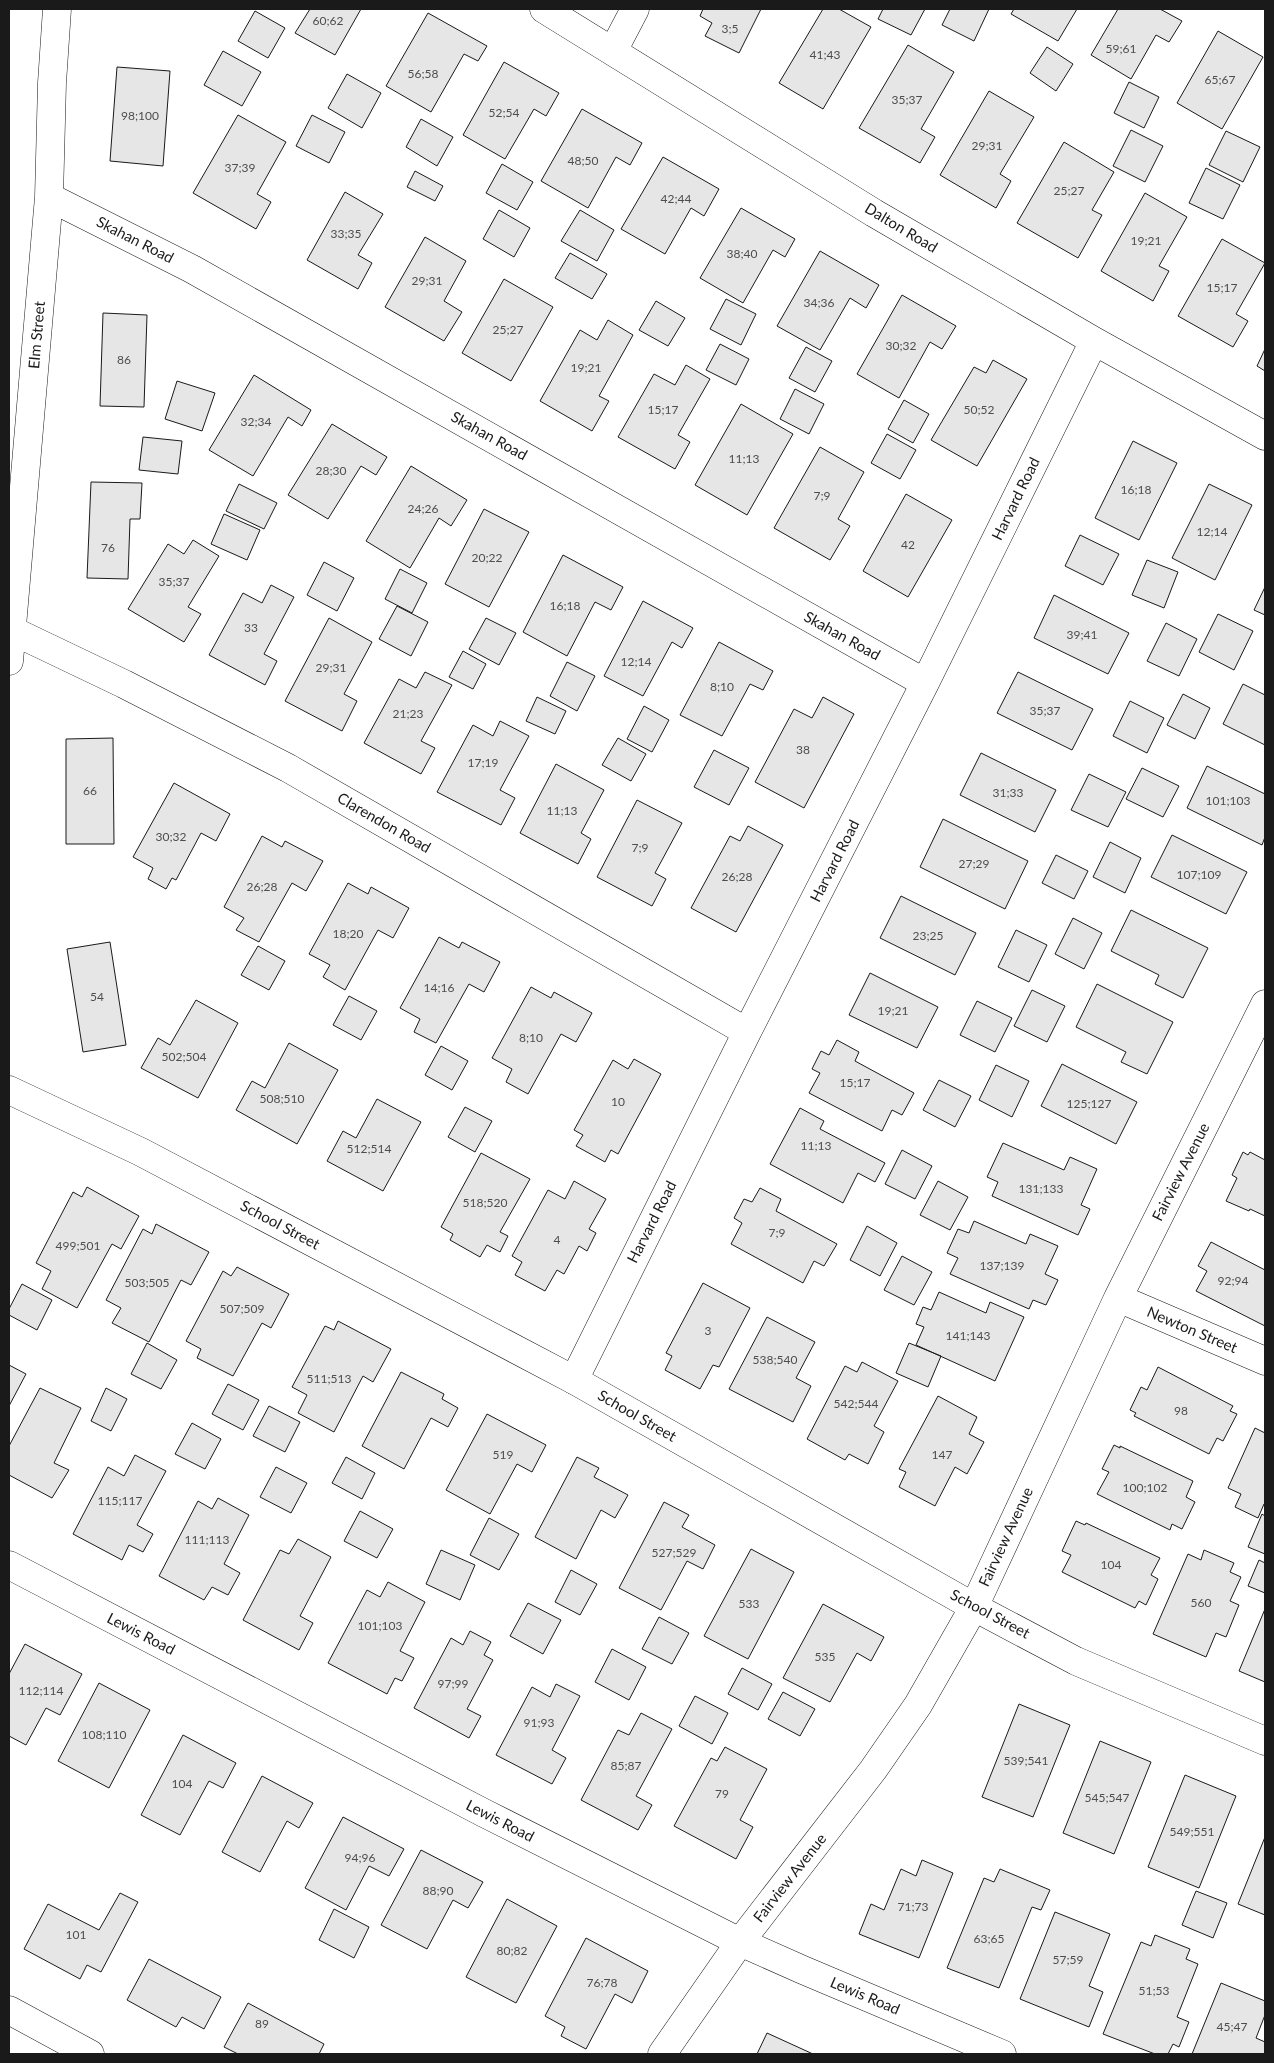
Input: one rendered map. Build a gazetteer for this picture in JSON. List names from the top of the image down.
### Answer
{
  "streets": {
    "street": [
      "Dalton Road",
      "Skahan Road",
      "Elm Street",
      "Harvard Road",
      "Clarendon Road",
      "Fairview Avenue",
      "School Street",
      "Newton Street",
      "Lewis Road"
    ]
  },
  "crossings": [
    ["Dalton Road", "Harvard Road"],
    ["Skahan Road", "Elm Street"],
    ["Skahan Road", "Harvard Road"],
    ["Elm Street", "Clarendon Road"],
    ["Harvard Road", "Clarendon Road"],
    ["Harvard Road", "School Street"],
    ["Fairview Avenue", "School Street"],
    ["Fairview Avenue", "Newton Street"],
    ["Fairview Avenue", "Lewis Road"]
  ],
  "house_numbers": [
    "60;62",
    "3;5",
    "59;61",
    "41;43",
    "56;58",
    "65;67",
    "35;37",
    "52;54",
    "98;100",
    "29;31",
    "48;50",
    "37;39",
    "25;27",
    "42;44",
    "33;35",
    "19;21",
    "38;40",
    "29;31",
    "15;17",
    "34;36",
    "25;27",
    "30;32",
    "86",
    "19;21",
    "15;17",
    "50;52",
    "32;34",
    "11;13",
    "28;30",
    "16;18",
    "7;9",
    "24;26",
    "12;14",
    "42",
    "76",
    "20;22",
    "35;37",
    "16;18",
    "33",
    "39;41",
    "12;14",
    "29;31",
    "8;10",
    "35;37",
    "21;23",
    "38",
    "17;19",
    "66",
    "31;33",
    "101;103",
    "11;13",
    "30;32",
    "7;9",
    "27;29",
    "107;109",
    "26;28",
    "26;28",
    "18;20",
    "23;25",
    "14;16",
    "54",
    "19;21",
    "8;10",
    "502;504",
    "15;17",
    "508;510",
    "10",
    "125;127",
    "11;13",
    "512;514",
    "131;133",
    "518;520",
    "7;9",
    "4",
    "499;501",
    "137;139",
    "92;94",
    "503;505",
    "507;509",
    "3",
    "141;143",
    "538;540",
    "511;513",
    "542;544",
    "98",
    "519",
    "147",
    "100;102",
    "115;117",
    "111;113",
    "527;529",
    "104",
    "560",
    "533",
    "101;103",
    "535",
    "97;99",
    "112;114",
    "91;93",
    "108;110",
    "539;541",
    "85;87",
    "104",
    "79",
    "545;547",
    "549;551",
    "94;96",
    "88;90",
    "71;73",
    "101",
    "63;65",
    "80;82",
    "57;59",
    "76;78",
    "51;53",
    "89",
    "45;47"
  ]
}
